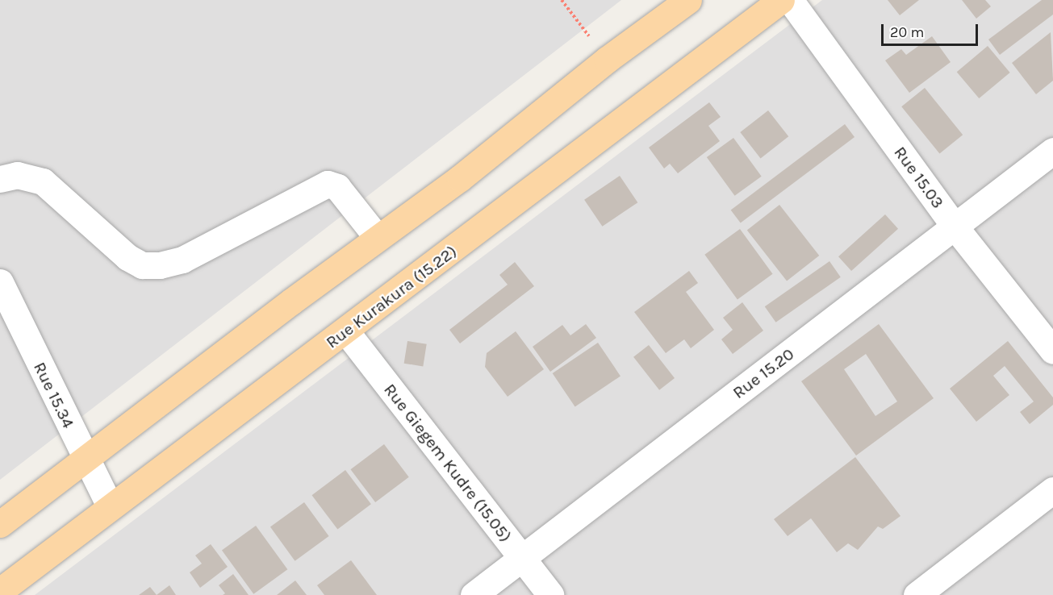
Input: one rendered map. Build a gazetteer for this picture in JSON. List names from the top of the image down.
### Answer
{
  "streets": {
    "main road": ["Rue Kurakura (15.22)"],
    "street": [
      "Rue 15.03",
      "Rue 15.20",
      "Rue 15.34",
      "Rue Giegem Kudre (15.05)"
    ]
  },
  "crossings": [
    ["Rue 15.03", "Rue 15.20"],
    ["Rue Kurakura (15.22)", "Rue 15.34"],
    ["Rue Kurakura (15.22)", "Rue Giegem Kudre (15.05)"],
    ["Rue 15.20", "Rue Giegem Kudre (15.05)"]
  ],
  "scale_bar": "20 m"
}
